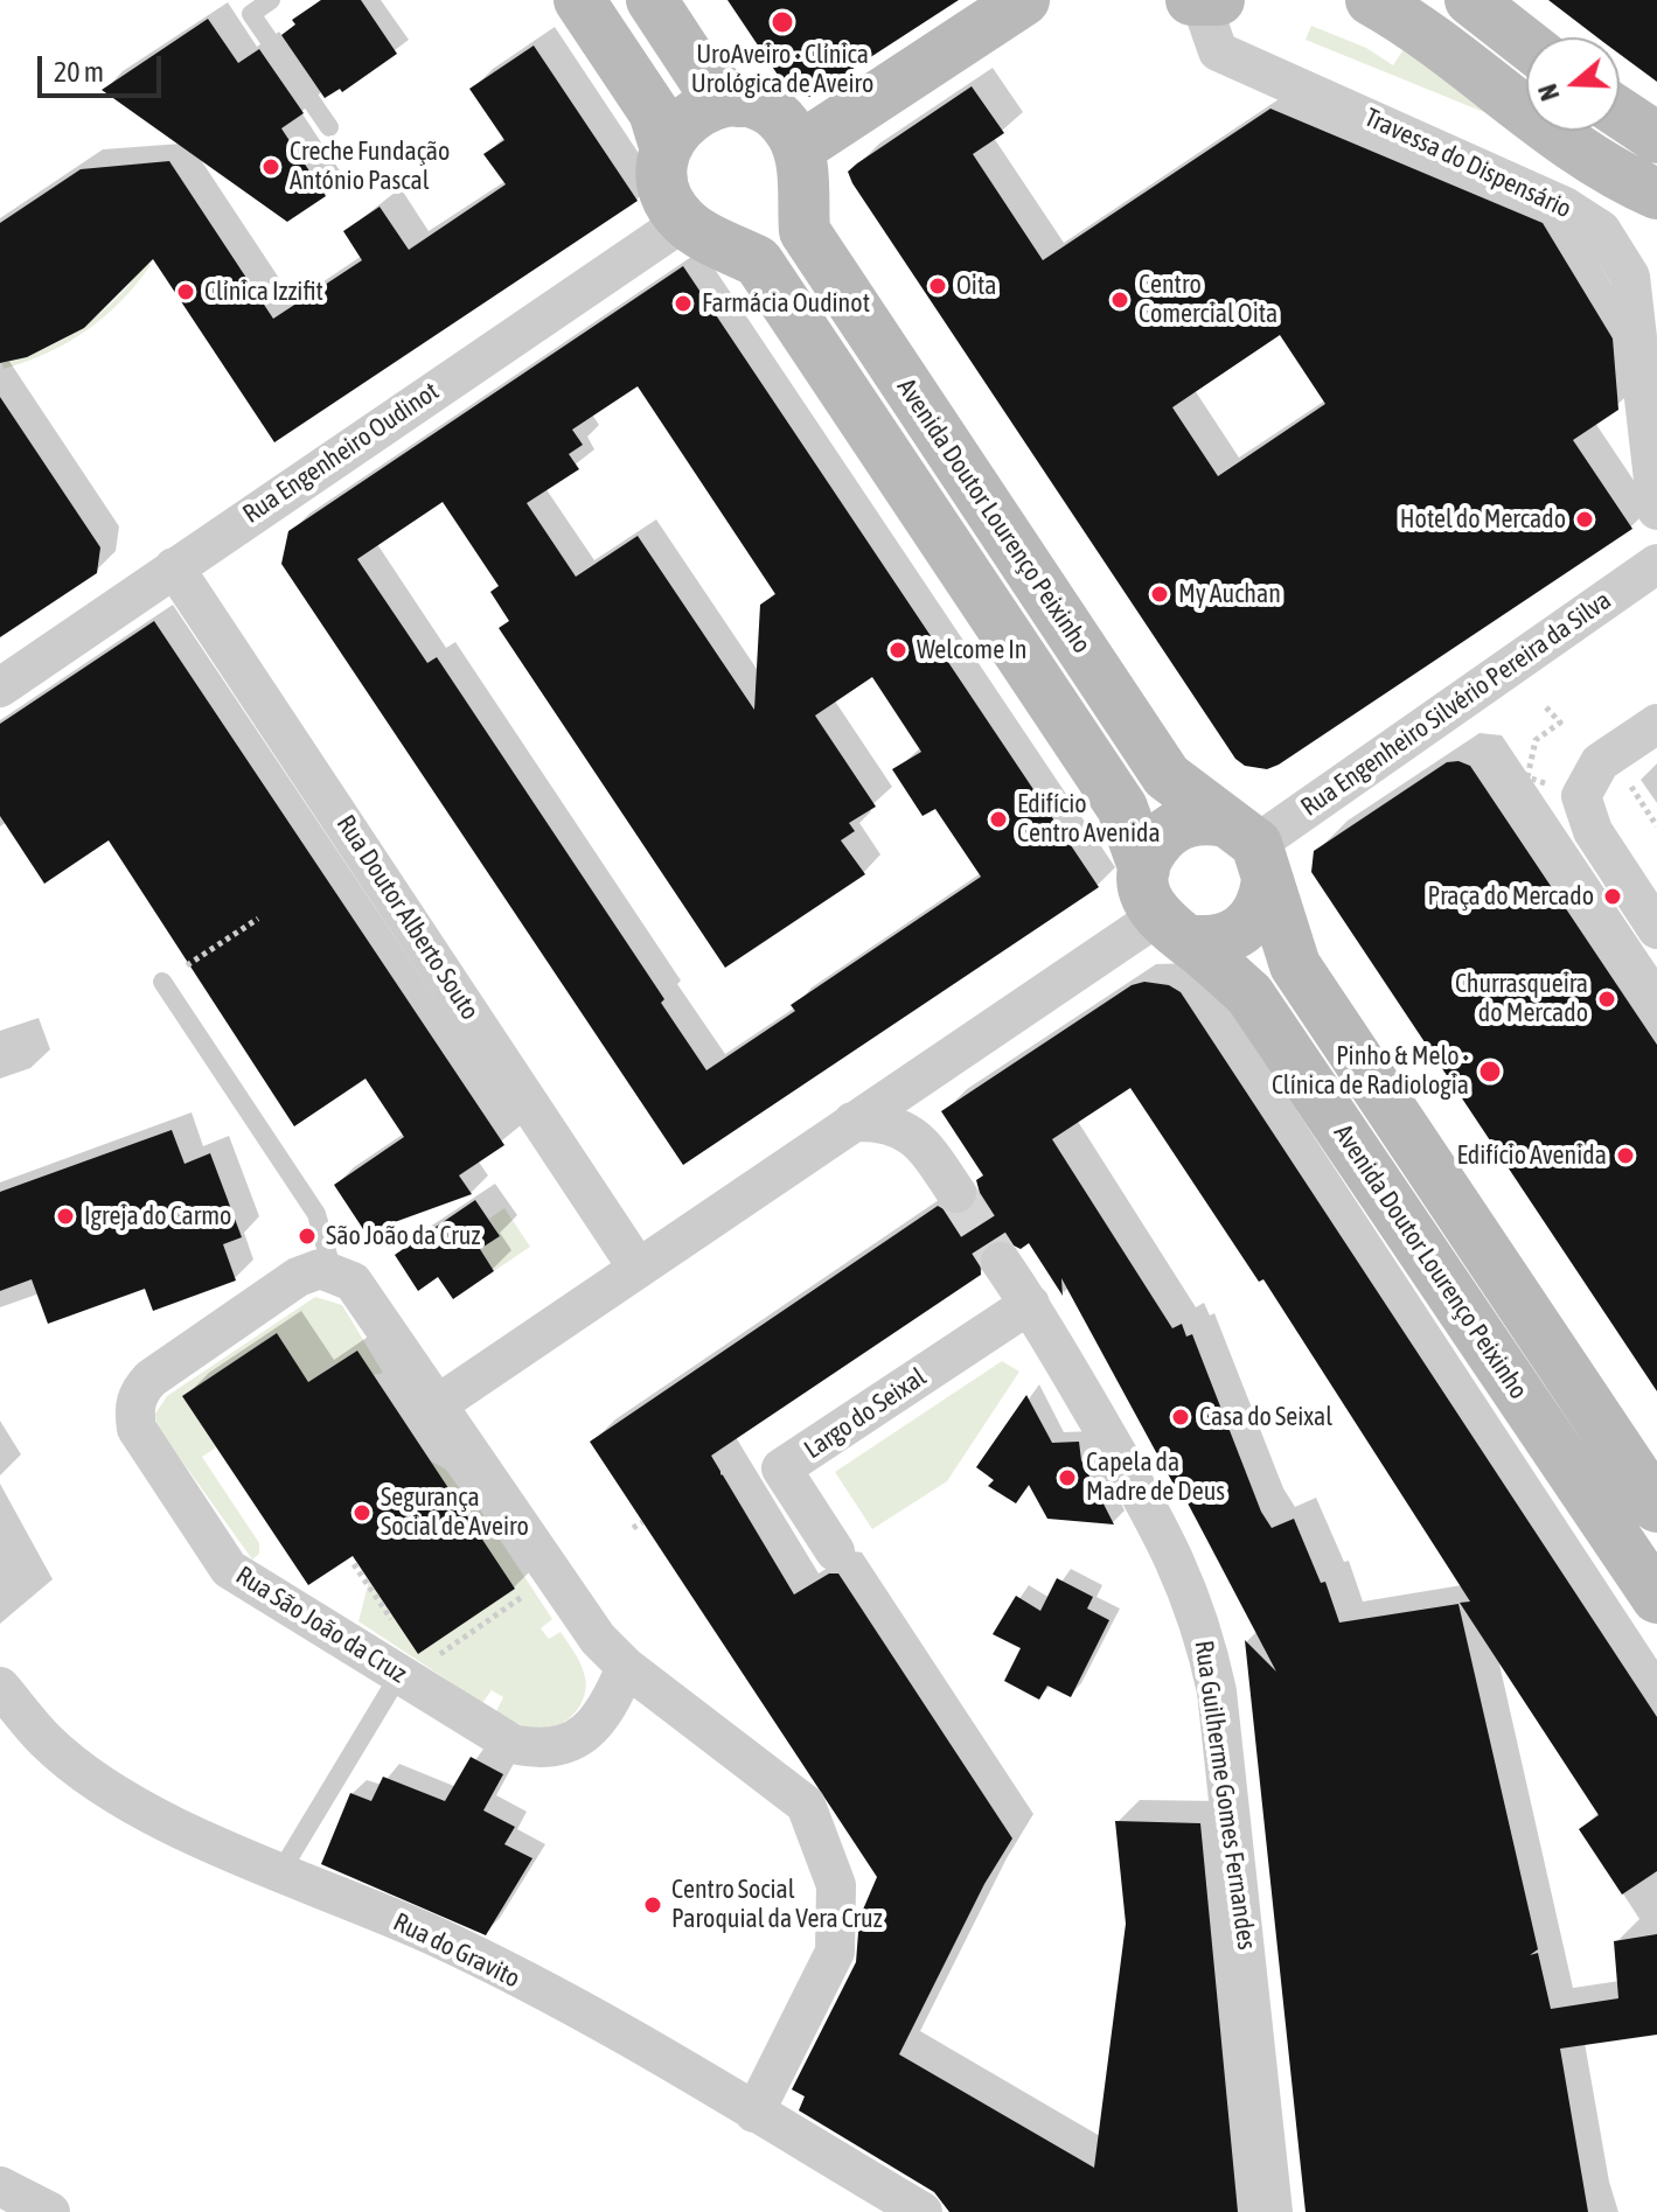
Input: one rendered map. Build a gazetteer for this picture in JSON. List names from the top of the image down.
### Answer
{
  "streets": {
    "main road": ["Avenida Doutor Lourenço Peixinho"],
    "street": [
      "Travessa do Dispensário",
      "Rua Engenheiro Oudinot",
      "Rua Engenheiro Silvério Pereira da Silva",
      "Rua Doutor Alberto Souto",
      "Largo do Seixal",
      "Rua São João da Cruz",
      "Rua Guilherme Gomes Fernandes",
      "Rua do Gravito"
    ]
  },
  "crossings": [
    ["Rua Engenheiro Oudinot", "Avenida Doutor Lourenço Peixinho"],
    ["Rua Engenheiro Oudinot", "Rua Doutor Alberto Souto"],
    ["Avenida Doutor Lourenço Peixinho", "Rua Engenheiro Silvério Pereira da Silva"],
    ["Largo do Seixal", "Rua Guilherme Gomes Fernandes"]
  ],
  "places": [
    "UroAveiro - Clínica Urológica de Aveiro",
    "Creche Fundação António Pascal",
    "Oita",
    "Clínica Izzifit",
    "Centro Comercial Oita",
    "Farmácia Oudinot",
    "Hotel do Mercado",
    "My Auchan",
    "Welcome In",
    "Edifício Centro Avenida",
    "Praça do Mercado",
    "Churrasqueira do Mercado",
    "Pinho & Melo - Clínica de Radiologia",
    "Edifício Avenida",
    "Igreja do Carmo",
    "São João da Cruz",
    "Casa do Seixal",
    "Capela da Madre de Deus",
    "Segurança Social de Aveiro",
    "Centro Social Paroquial da Vera Cruz"
  ],
  "scale_bar": "20 m",
  "north": "left"
}
